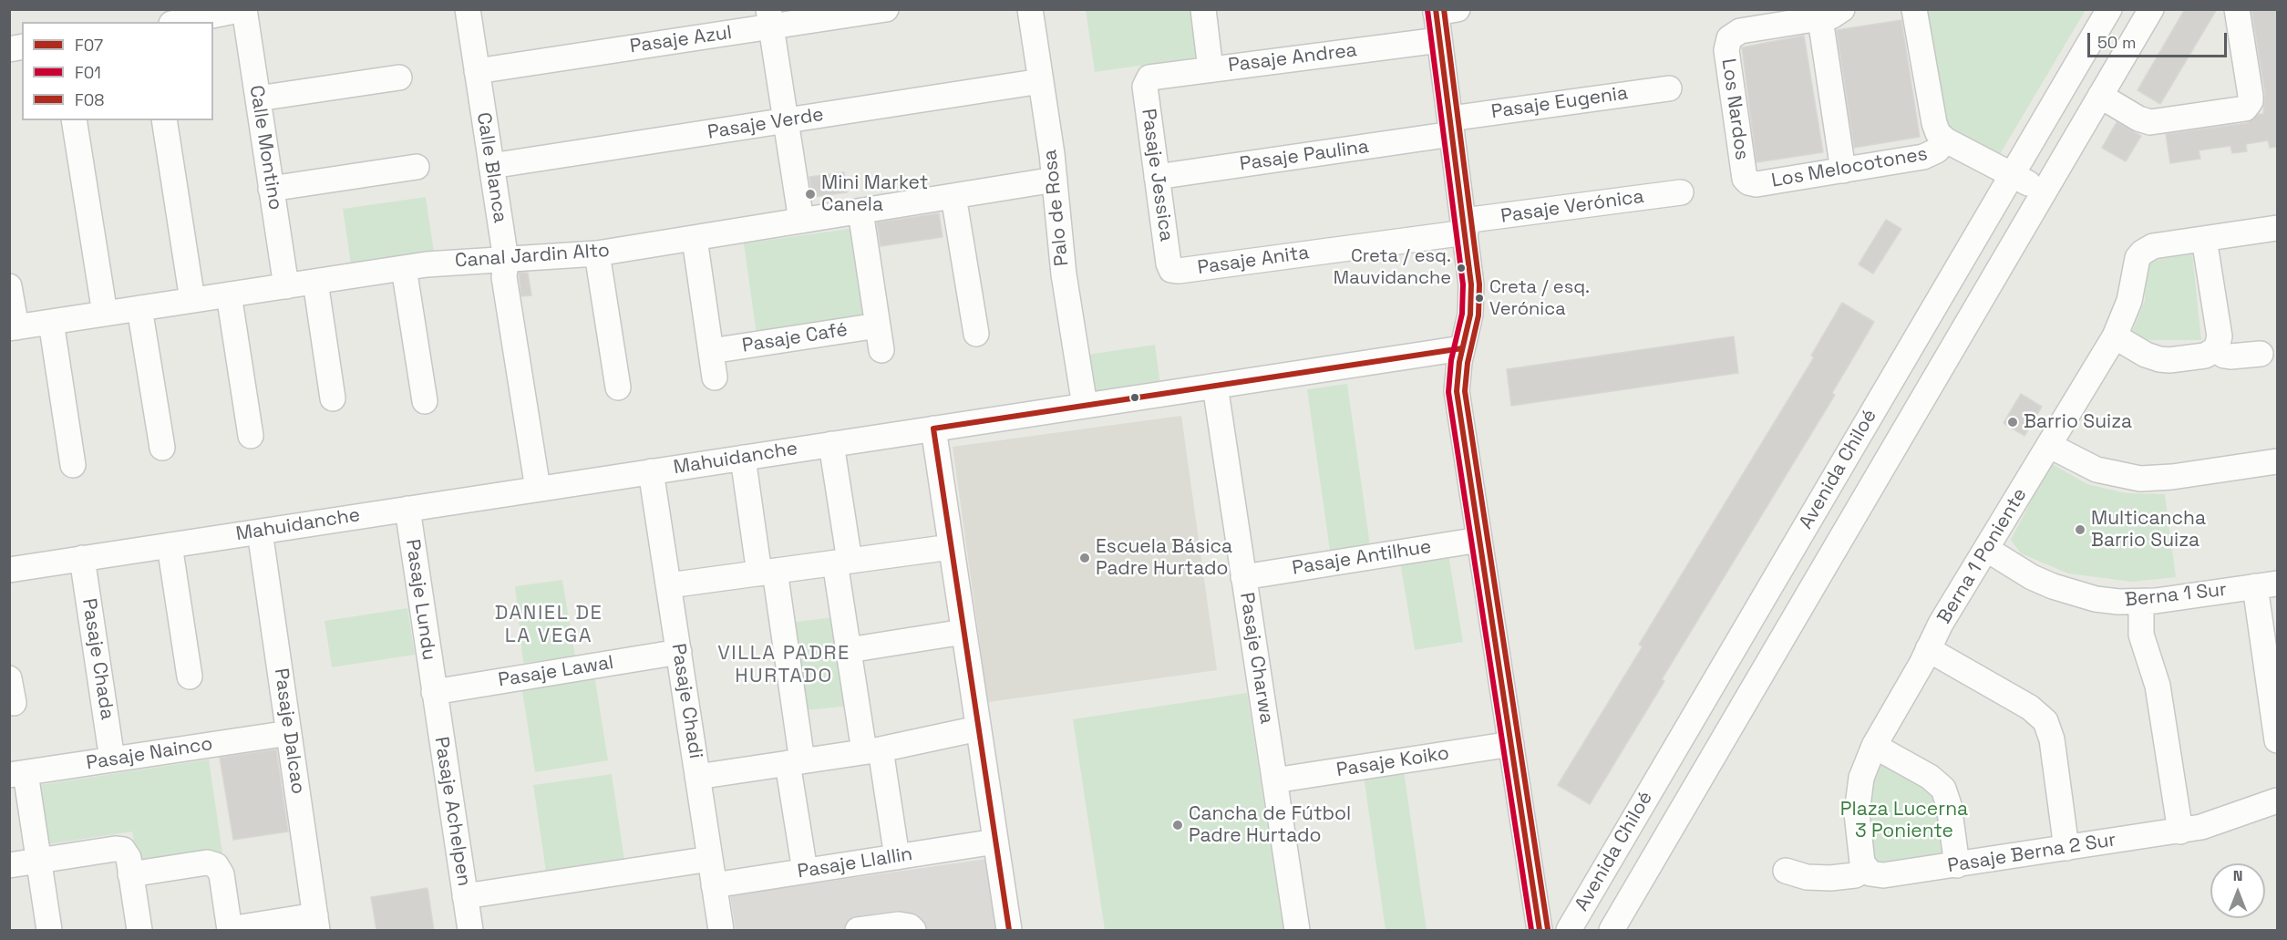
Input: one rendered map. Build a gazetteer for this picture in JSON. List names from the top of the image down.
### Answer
{
  "streets": {
    "street": [
      "Pasaje Azul",
      "Pasaje Andrea",
      "Pasaje Eugenia",
      "Los Nardos",
      "Pasaje Verde",
      "Calle Montino",
      "Pasaje Paulina",
      "Calle Blanca",
      "Los Melocotones",
      "Pasaje Jessica",
      "Pasaje Verónica",
      "Palo de Rosa",
      "Canal Jardin Alto",
      "Pasaje Anita",
      "Pasaje Café",
      "Mahuidanche",
      "Avenida Chiloé",
      "Berna 1 Poniente",
      "Pasaje Antilhue",
      "Berna 1 Sur",
      "Pasaje Lundu",
      "Pasaje Charwa",
      "Pasaje Chada",
      "Pasaje Lawal",
      "Pasaje Chadi",
      "Pasaje Dalcao",
      "Pasaje Nainco",
      "Pasaje Koiko",
      "Pasaje Achelpen",
      "Pasaje Berna 2 Sur",
      "Pasaje Llallin"
    ]
  },
  "crossings": [
    ["Pasaje Azul", "Calle Blanca"],
    ["Pasaje Andrea", "Pasaje Jessica"],
    ["Pasaje Eugenia", "Pasaje Paulina"],
    ["Los Nardos", "Los Melocotones"],
    ["Pasaje Verde", "Calle Blanca"],
    ["Pasaje Verde", "Palo de Rosa"],
    ["Calle Montino", "Canal Jardin Alto"],
    ["Pasaje Paulina", "Pasaje Jessica"],
    ["Calle Blanca", "Canal Jardin Alto"],
    ["Calle Blanca", "Mahuidanche"],
    ["Pasaje Jessica", "Pasaje Anita"],
    ["Pasaje Verónica", "Pasaje Anita"],
    ["Palo de Rosa", "Canal Jardin Alto"],
    ["Palo de Rosa", "Mahuidanche"],
    ["Mahuidanche", "Pasaje Lundu"],
    ["Mahuidanche", "Pasaje Charwa"],
    ["Mahuidanche", "Pasaje Chada"],
    ["Mahuidanche", "Pasaje Chadi"],
    ["Mahuidanche", "Pasaje Dalcao"],
    ["Berna 1 Poniente", "Berna 1 Sur"],
    ["Berna 1 Poniente", "Pasaje Berna 2 Sur"],
    ["Pasaje Antilhue", "Pasaje Charwa"],
    ["Pasaje Lundu", "Pasaje Lawal"],
    ["Pasaje Lundu", "Pasaje Achelpen"],
    ["Pasaje Charwa", "Pasaje Koiko"],
    ["Pasaje Chada", "Pasaje Nainco"],
    ["Pasaje Lawal", "Pasaje Chadi"],
    ["Pasaje Lawal", "Pasaje Achelpen"],
    ["Pasaje Chadi", "Pasaje Llallin"],
    ["Pasaje Dalcao", "Pasaje Nainco"]
  ],
  "districts": ["DANIEL DE LA VEGA", "VILLA PADRE HURTADO"],
  "parks": ["Plaza Lucerna 3 Poniente"],
  "places": [
    "Mini Market Canela",
    "Creta / esq. Mauvidanche",
    "Creta / esq. Verónica",
    "Barrio Suiza",
    "Multicancha Barrio Suiza",
    "Escuela Básica Padre Hurtado",
    "Cancha de Fútbol Padre Hurtado"
  ],
  "lines": ["transit line F07", "transit line F08", "transit line F01"],
  "legend": ["F07", "F01", "F08"],
  "scale_bar": "50 m",
  "north": "top"
}
